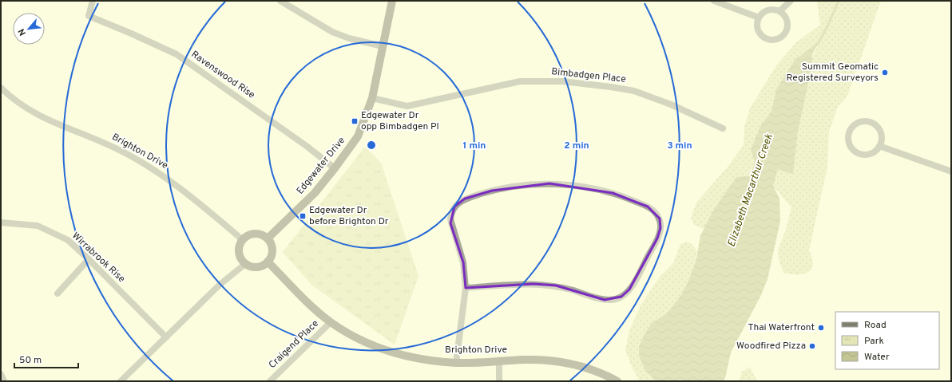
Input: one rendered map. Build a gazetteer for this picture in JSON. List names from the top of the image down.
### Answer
{
  "streets": {
    "street": [
      "Ravenswood Rise",
      "Bimbadgen Place",
      "Brighton Drive",
      "Edgewater Drive",
      "Wirrabrook Rise",
      "Craigend Place"
    ]
  },
  "crossings": [
    ["Ravenswood Rise", "Edgewater Drive"],
    ["Bimbadgen Place", "Edgewater Drive"],
    ["Brighton Drive", "Edgewater Drive"],
    ["Brighton Drive", "Craigend Place"]
  ],
  "water": ["Elizabeth Macarthur Creek"],
  "places": {
    "other": ["Summit Geomatic Registered Surveyors", "Thai Waterfront", "Woodfired Pizza"],
    "transit": ["Edgewater Dr opp Bimbadgen Pl", "Edgewater Dr before Brighton Dr"]
  },
  "legend": ["Road", "Park", "Water"],
  "scale_bar": "50 m",
  "north": "bottom left",
  "rings": ["1 min", "2 min", "3 min"]
}
